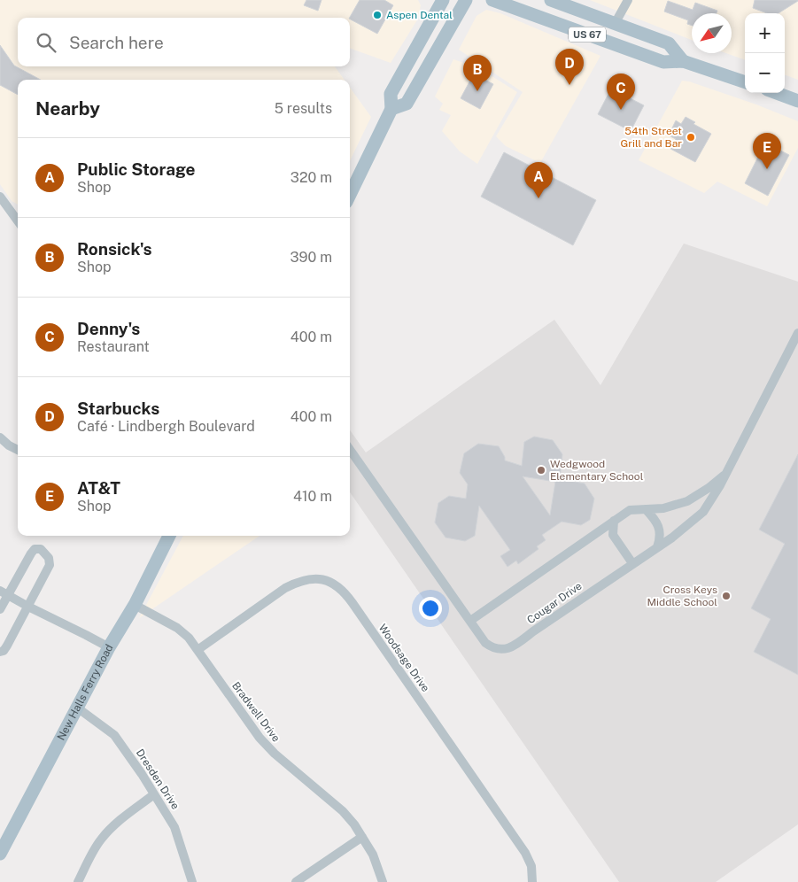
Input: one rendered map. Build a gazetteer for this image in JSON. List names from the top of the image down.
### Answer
{
  "streets": {
    "main road": ["US 67", "New Halls Ferry Road"],
    "street": [
      "Cougar Drive",
      "Woodsage Drive",
      "Bradwell Drive",
      "Dresden Drive"
    ]
  },
  "crossings": [
    ["Woodsage Drive", "Bradwell Drive"],
    ["New Halls Ferry Road", "Bradwell Drive"],
    ["New Halls Ferry Road", "Dresden Drive"]
  ],
  "places": [
    "Aspen Dental",
    "54th Street Grill and Bar",
    "Wedgwood Elementary School",
    "Cross Keys Middle School"
  ],
  "north": "bottom left",
  "page": {
    "map_buttons": ["+", "−"],
    "search": "Search here",
    "pins": [
      "D",
      "B",
      "C",
      "E",
      "A"
    ],
    "heading": ["Nearby", "5 results"],
    "list": [
      {
        "mark": "A",
        "name": "Public Storage",
        "note": "Shop",
        "value": "320 m"
      },
      {
        "mark": "B",
        "name": "Ronsick's",
        "note": "Shop",
        "value": "390 m"
      },
      {
        "mark": "C",
        "name": "Denny's",
        "note": "Restaurant",
        "value": "400 m"
      },
      {
        "mark": "D",
        "name": "Starbucks",
        "note": "Café · Lindbergh Boulevard",
        "value": "400 m"
      },
      {
        "mark": "E",
        "name": "AT&T",
        "note": "Shop",
        "value": "410 m"
      }
    ]
  }
}
